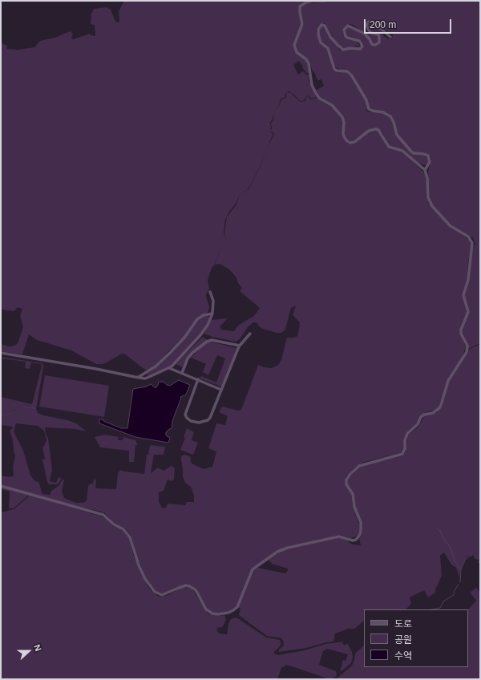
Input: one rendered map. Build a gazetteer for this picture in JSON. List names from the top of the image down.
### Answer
{
  "legend": ["도로", "공원", "수역"],
  "scale_bar": "200 m",
  "north": "right"
}
